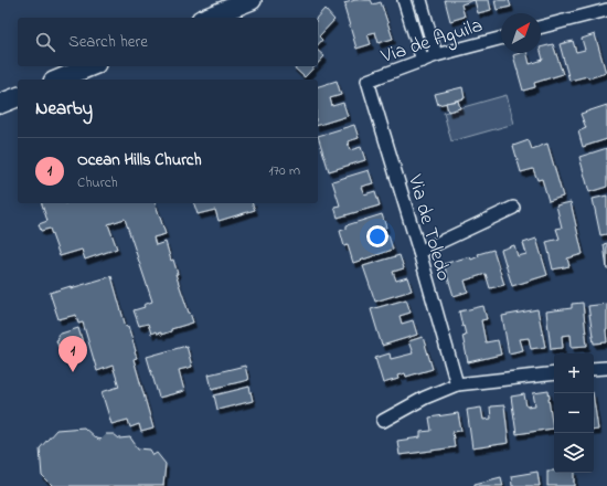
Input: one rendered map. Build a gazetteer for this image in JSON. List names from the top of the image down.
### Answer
{
  "streets": {
    "street": ["Via de Aguila", "Via de Toledo"]
  },
  "crossings": [
    ["Via de Aguila", "Via de Toledo"]
  ],
  "north": "top right",
  "page": {
    "search": "Search here",
    "heading": "Nearby",
    "list": [
      {
        "mark": "1",
        "name": "Ocean Hills Church",
        "note": "Church",
        "value": "170 m"
      }
    ],
    "pins": "1",
    "map_buttons": ["+", "−"]
  }
}
